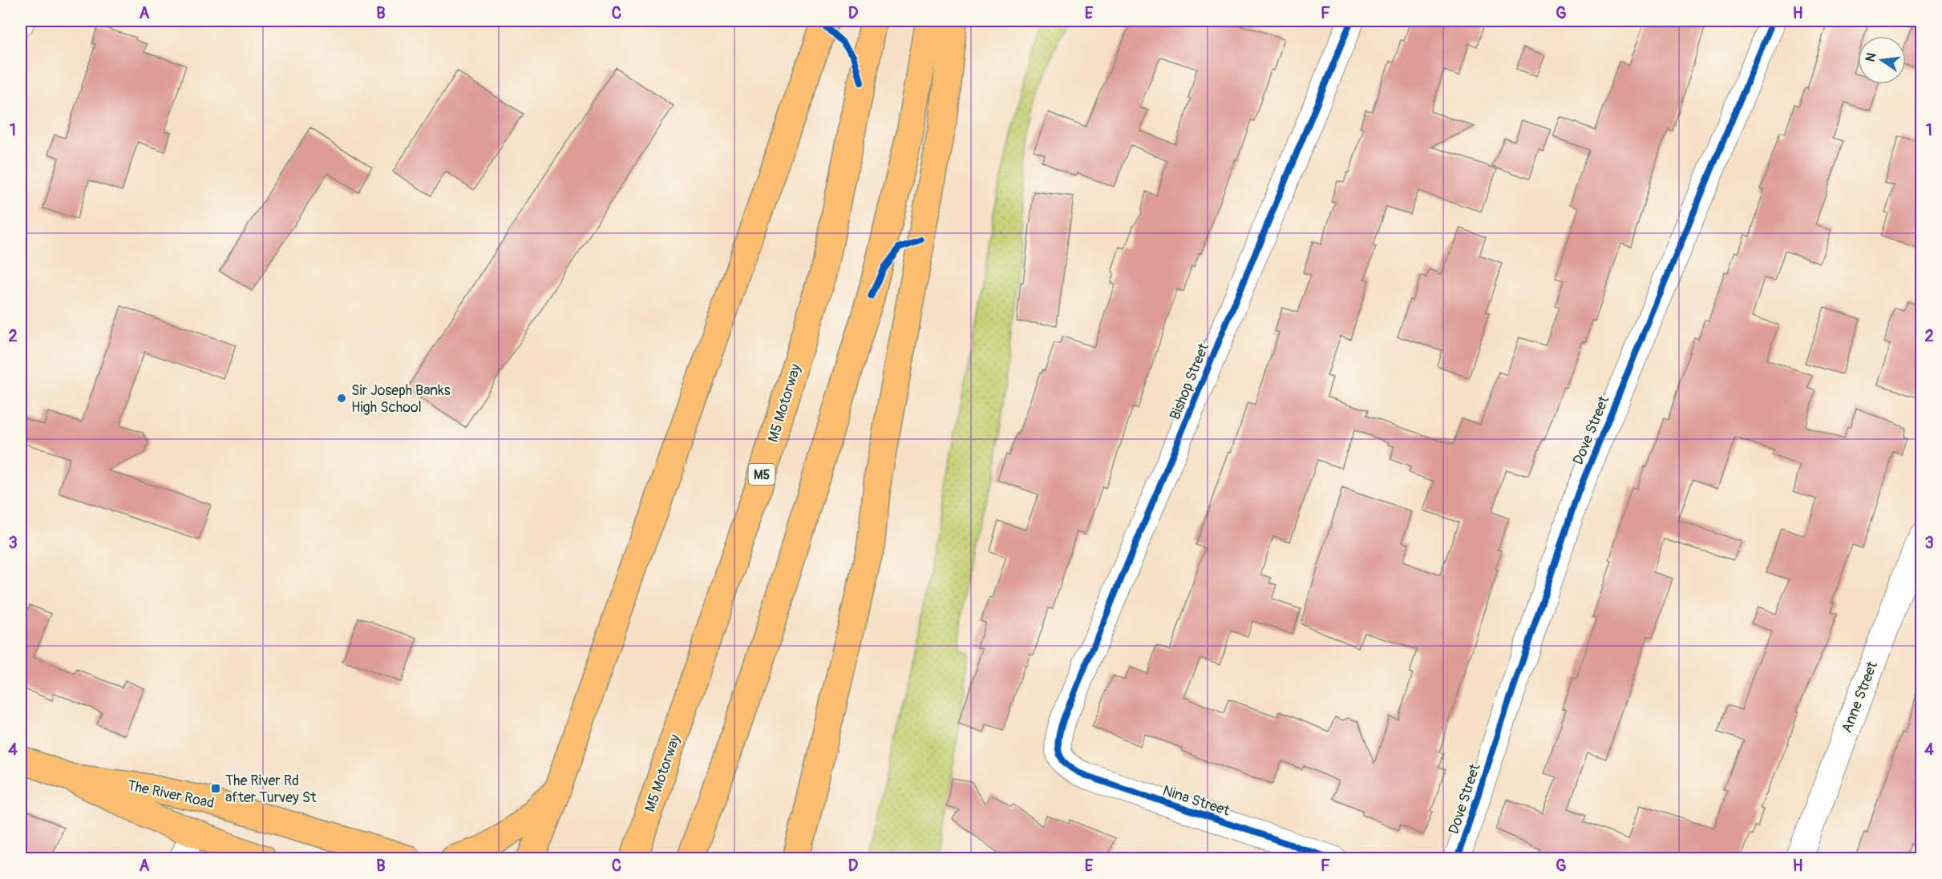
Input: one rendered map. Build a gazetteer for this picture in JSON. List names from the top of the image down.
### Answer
{
  "streets": {
    "main road": ["M5 Motorway", "M5", "The River Road"],
    "street": [
      "Bishop Street",
      "Dove Street",
      "Anne Street",
      "Nina Street"
    ]
  },
  "crossings": [
    ["Bishop Street", "Nina Street"]
  ],
  "places": {
    "other": ["Sir Joseph Banks High School"],
    "transit": ["The River Rd after Turvey St"]
  },
  "north": "left",
  "grid": {
    "columns": [
      "A",
      "B",
      "C",
      "D",
      "E",
      "F",
      "G",
      "H"
    ],
    "rows": [
      "1",
      "2",
      "3",
      "4"
    ]
  }
}
